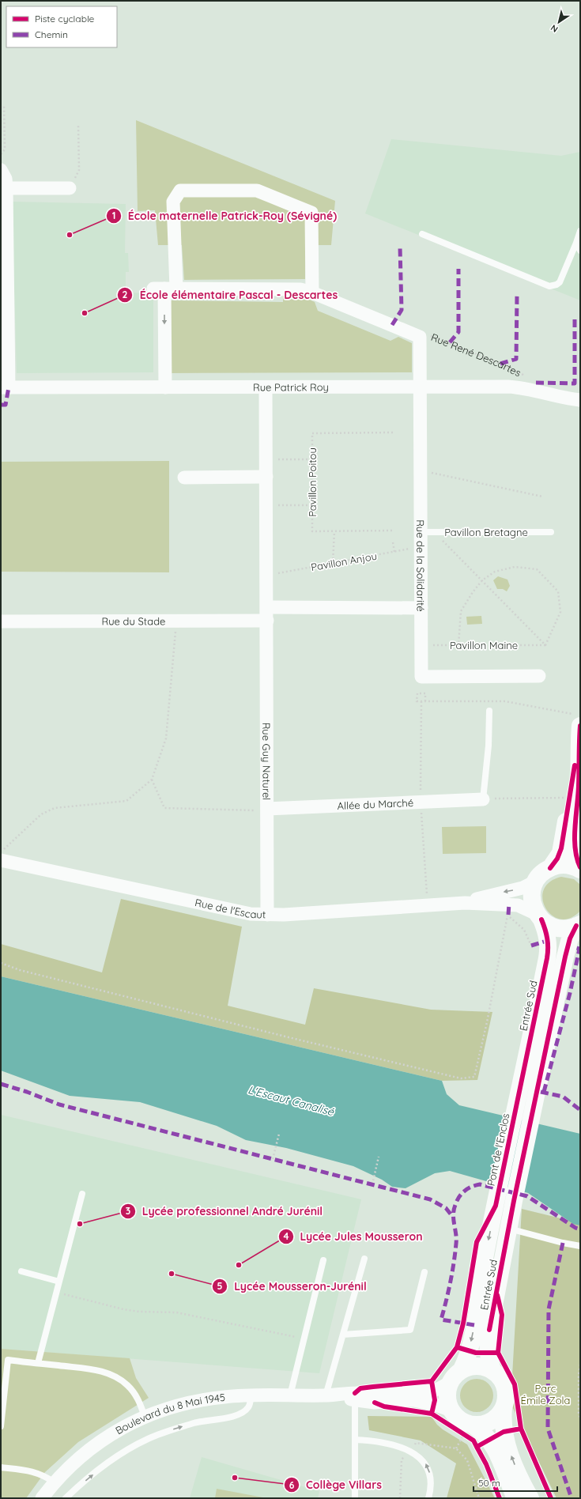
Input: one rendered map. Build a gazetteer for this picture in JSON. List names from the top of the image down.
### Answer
{
  "streets": {
    "main road": ["Entrée Sud", "Pont de l'Enclos"],
    "street": [
      "Rue René Descartes",
      "Rue Patrick Roy",
      "Rue de la Solidarité",
      "Rue du Stade",
      "Rue Guy Naturel",
      "Allée du Marché",
      "Rue de l'Escaut",
      "Boulevard du 8 Mai 1945"
    ],
    "lane": ["Pavillon Bretagne"],
    "path": ["Pavillon Poitou", "Pavillon Anjou", "Pavillon Maine"]
  },
  "crossings": [
    ["Rue René Descartes", "Rue de la Solidarité"],
    ["Rue Patrick Roy", "Rue de la Solidarité"],
    ["Rue Patrick Roy", "Rue Guy Naturel"],
    ["Pavillon Bretagne", "Rue de la Solidarité"],
    ["Pavillon Anjou", "Rue de la Solidarité"],
    ["Pavillon Anjou", "Rue Guy Naturel"],
    ["Rue de la Solidarité", "Pavillon Maine"],
    ["Rue du Stade", "Rue Guy Naturel"],
    ["Rue Guy Naturel", "Allée du Marché"],
    ["Rue Guy Naturel", "Rue de l'Escaut"],
    ["Rue de l'Escaut", "Entrée Sud"],
    ["Entrée Sud", "Pont de l'Enclos"],
    ["Entrée Sud", "Boulevard du 8 Mai 1945"]
  ],
  "water": ["L'Escaut Canalisé"],
  "parks": ["Parc Émile Zola"],
  "places": [
    "École maternelle Patrick-Roy (Sévigné)",
    "École élémentaire Pascal - Descartes",
    "Lycée professionnel André Jurénil",
    "Lycée Jules Mousseron",
    "Lycée Mousseron-Jurénil",
    "Collège Villars"
  ],
  "legend": ["Piste cyclable", "Chemin"],
  "scale_bar": "50 m",
  "north": "bottom left"
}
